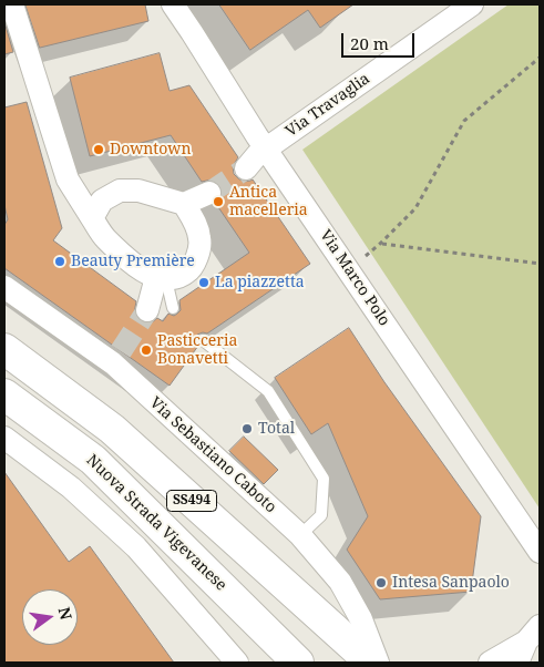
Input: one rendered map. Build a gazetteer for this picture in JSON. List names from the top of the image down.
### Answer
{
  "streets": {
    "main road": ["SS494", "Nuova Strada Vigevanese"],
    "street": ["Via Travaglia", "Via Marco Polo", "Via Sebastiano Caboto"]
  },
  "crossings": [
    ["Via Travaglia", "Via Marco Polo"]
  ],
  "places": [
    "Downtown",
    "Antica macelleria",
    "Beauty Première",
    "La piazzetta",
    "Pasticceria Bonavetti",
    "Total",
    "Intesa Sanpaolo"
  ],
  "scale_bar": "20 m",
  "north": "right"
}
